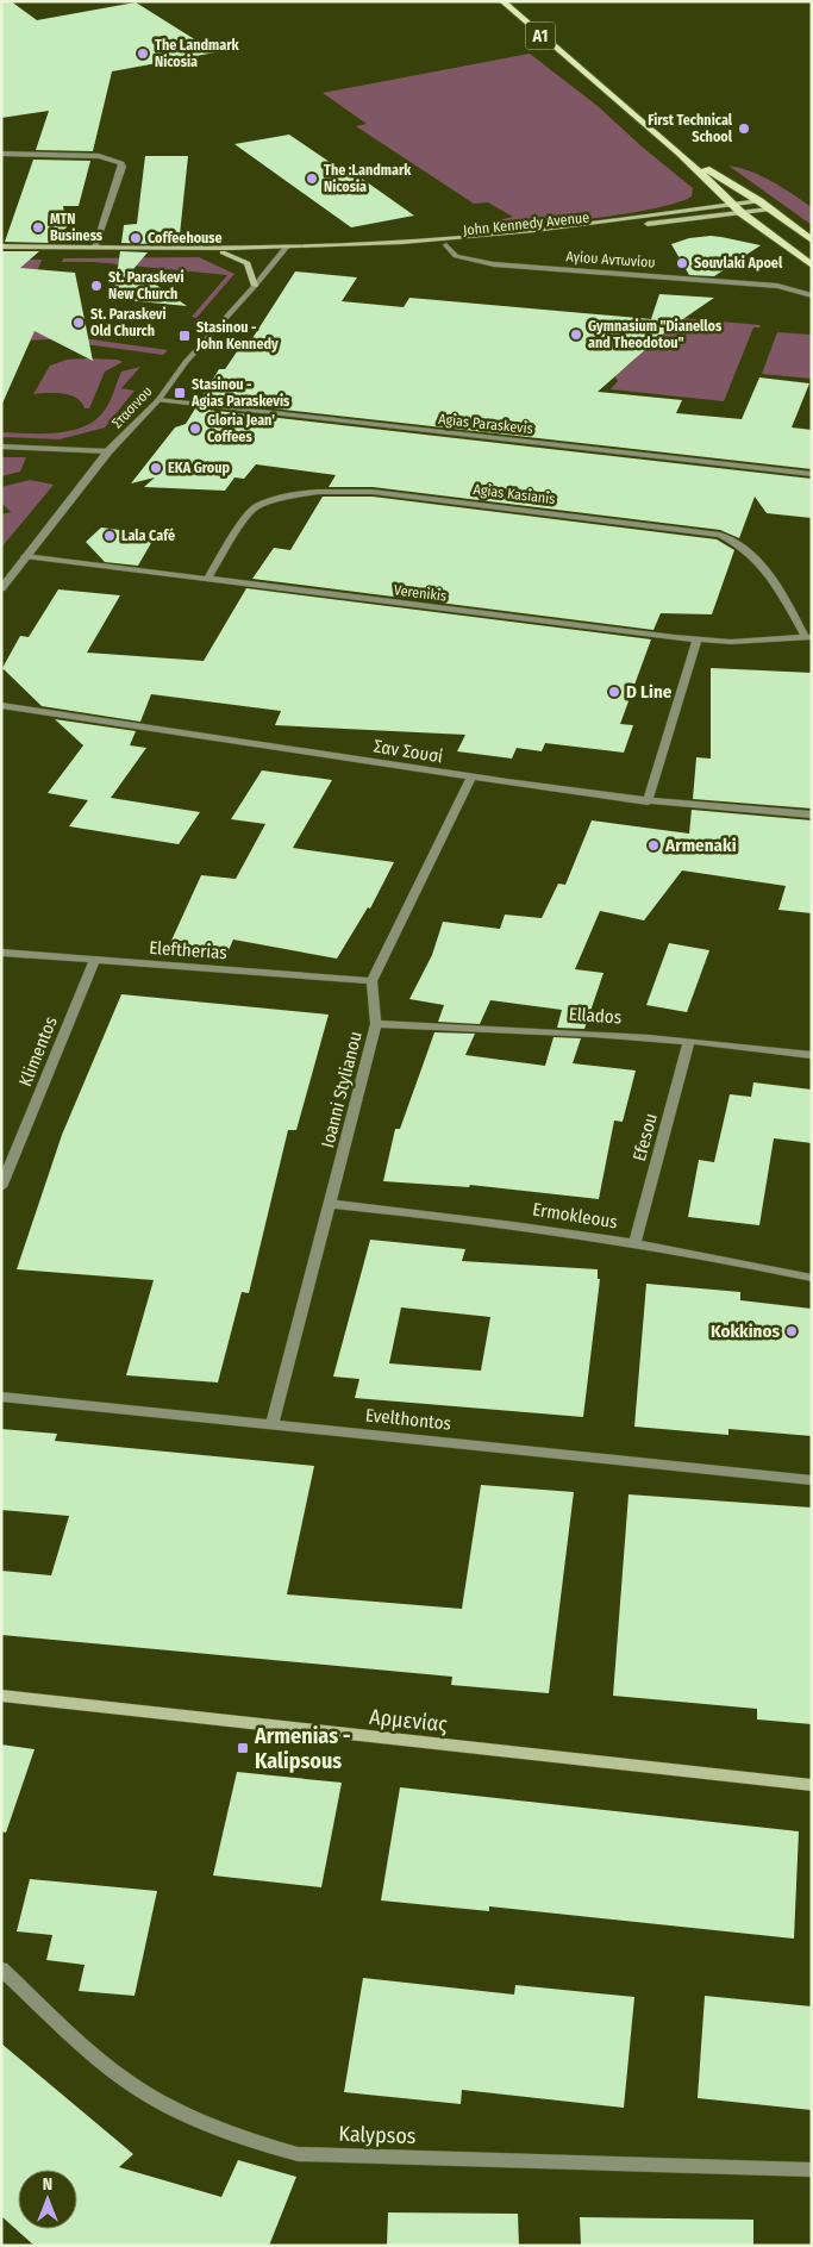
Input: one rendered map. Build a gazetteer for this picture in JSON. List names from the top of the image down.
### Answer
{
  "streets": {
    "main road": ["A1", "John Kennedy Avenue", "Αρμενίας"],
    "street": [
      "Αγίου Αντωνίου",
      "Στασινου",
      "Agias Paraskevis",
      "Agias Kasianis",
      "Verenikis",
      "Σαν Σουσί",
      "Eleftherias",
      "Ellados",
      "Klimentos",
      "Ioanni Stylianou",
      "Efesou",
      "Ermokleous",
      "Evelthontos",
      "Kalypsos"
    ]
  },
  "crossings": [
    ["A1", "John Kennedy Avenue"],
    ["John Kennedy Avenue", "Αγίου Αντωνίου"],
    ["John Kennedy Avenue", "Στασινου"],
    ["Στασινου", "Agias Paraskevis"],
    ["Στασινου", "Verenikis"],
    ["Agias Kasianis", "Verenikis"],
    ["Eleftherias", "Klimentos"],
    ["Eleftherias", "Ioanni Stylianou"],
    ["Ellados", "Ioanni Stylianou"],
    ["Ellados", "Efesou"],
    ["Ioanni Stylianou", "Ermokleous"],
    ["Ioanni Stylianou", "Evelthontos"],
    ["Efesou", "Ermokleous"]
  ],
  "places": {
    "other": [
      "The Landmark Nicosia",
      "First Technical School",
      "The :Landmark Nicosia",
      "MTN Business",
      "Coffeehouse",
      "Souvlaki Apoel",
      "St. Paraskevi New Church",
      "St. Paraskevi Old Church",
      "Gymnasium \"Dianellos and Theodotou\"",
      "Gloria Jean' Coffees",
      "EKA Group",
      "Lala Café",
      "D Line",
      "Armenaki",
      "Kokkinos"
    ],
    "transit": ["Stasinou - John Kennedy", "Stasinou - Agias Paraskevis", "Armenias - Kalipsous"]
  },
  "north": "top"
}
